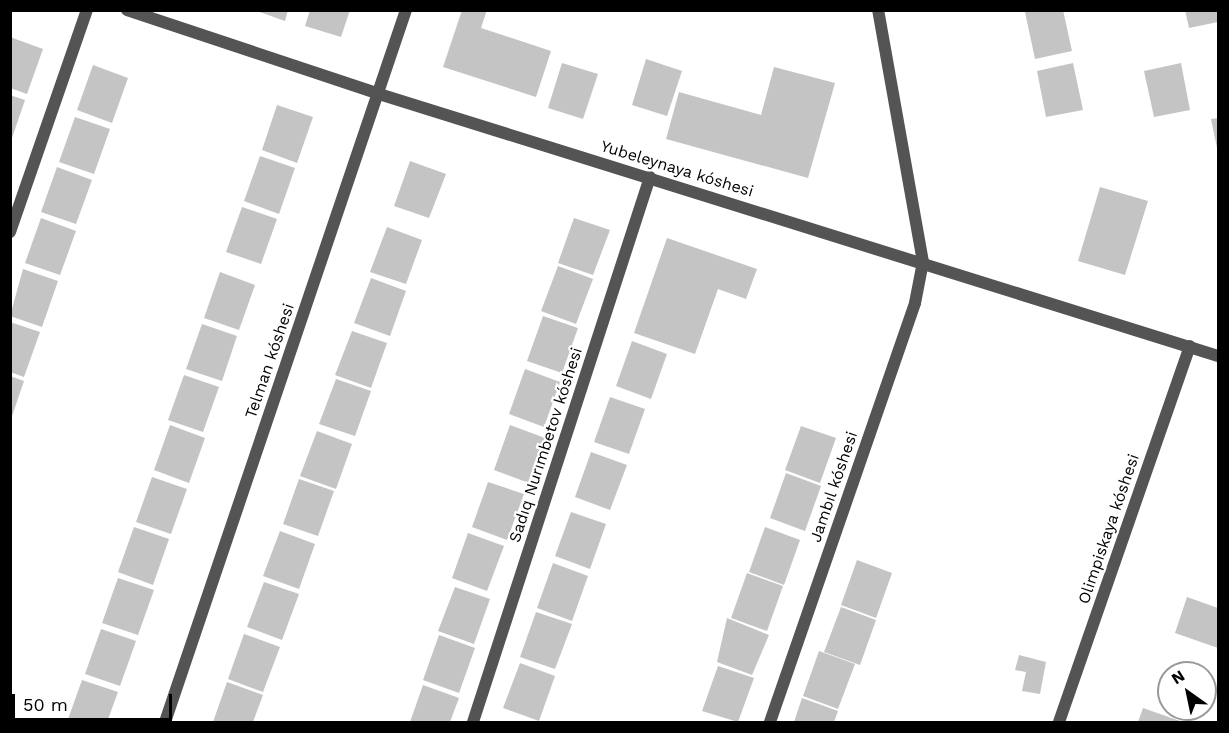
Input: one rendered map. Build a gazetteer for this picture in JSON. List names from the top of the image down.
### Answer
{
  "streets": {
    "street": [
      "Yubeleynaya kóshesi",
      "Telman kóshesi",
      "Sadıq Nurımbetov kóshesi",
      "Jambıl kóshesi",
      "Olimpiskaya kóshesi"
    ]
  },
  "crossings": [
    ["Yubeleynaya kóshesi", "Telman kóshesi"],
    ["Yubeleynaya kóshesi", "Sadıq Nurımbetov kóshesi"],
    ["Yubeleynaya kóshesi", "Jambıl kóshesi"],
    ["Yubeleynaya kóshesi", "Olimpiskaya kóshesi"]
  ],
  "scale_bar": "50 m",
  "north": "top left"
}
